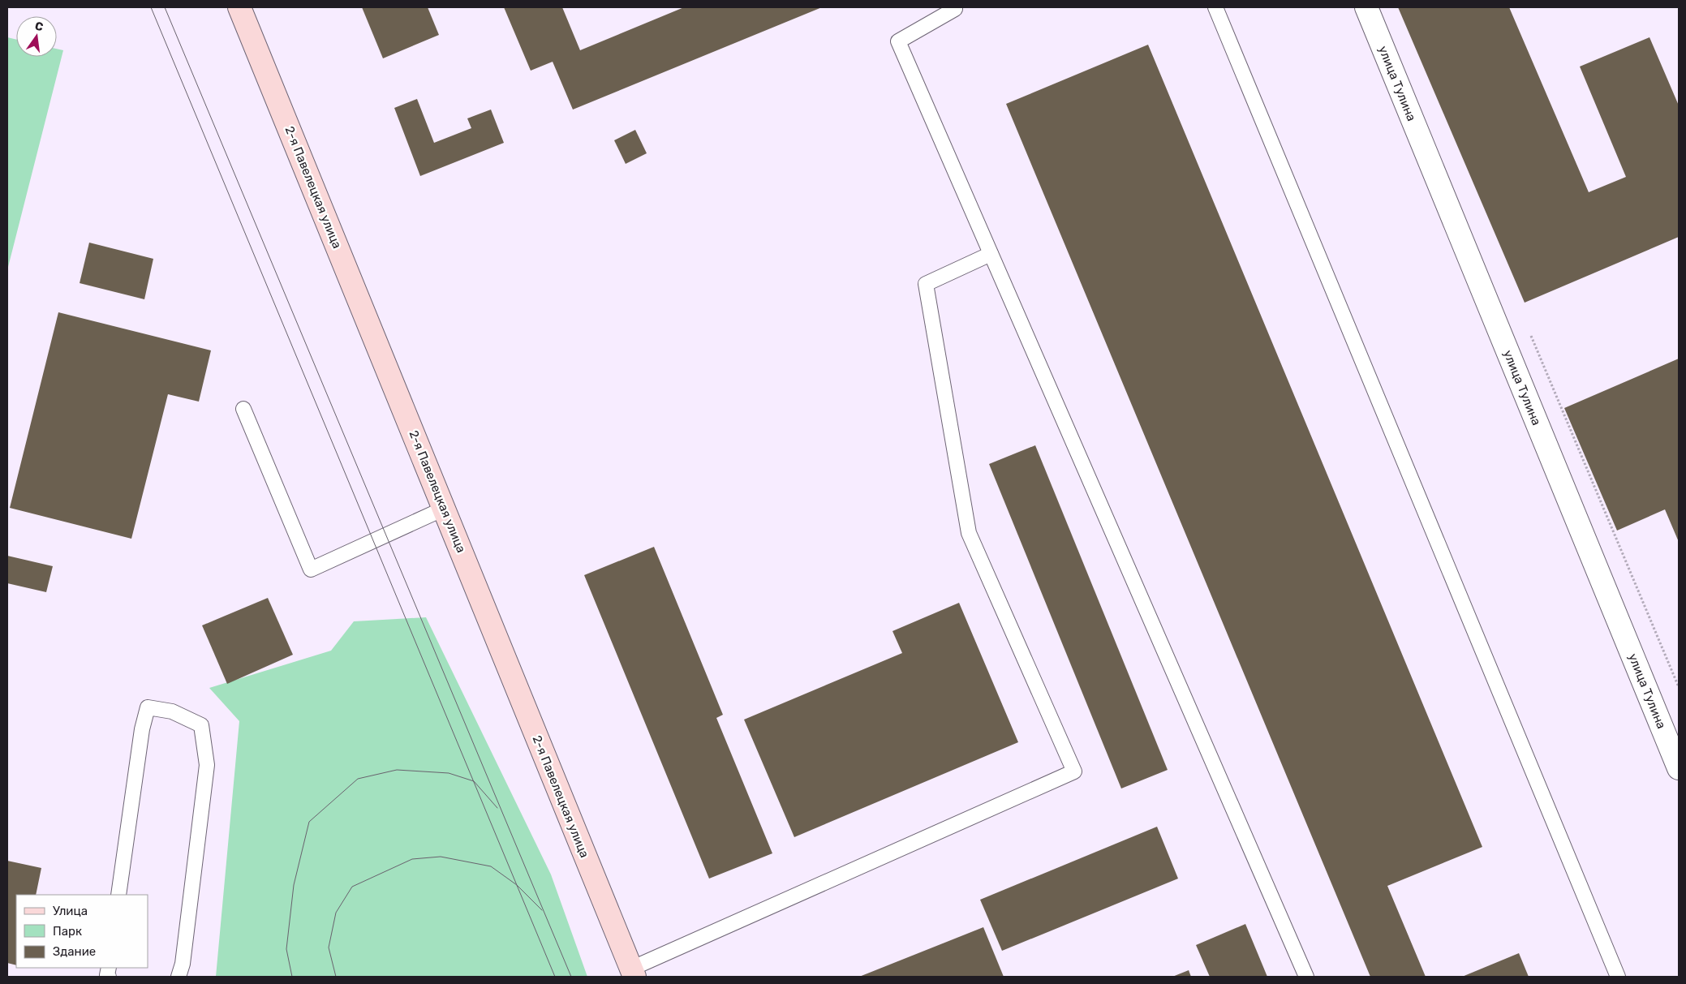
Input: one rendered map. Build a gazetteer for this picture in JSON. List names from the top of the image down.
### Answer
{
  "streets": {
    "main road": ["2-я Павелецкая улица"],
    "street": ["улица Тулина"]
  },
  "legend": ["Улица", "Парк", "Здание"],
  "north": "top"
}
